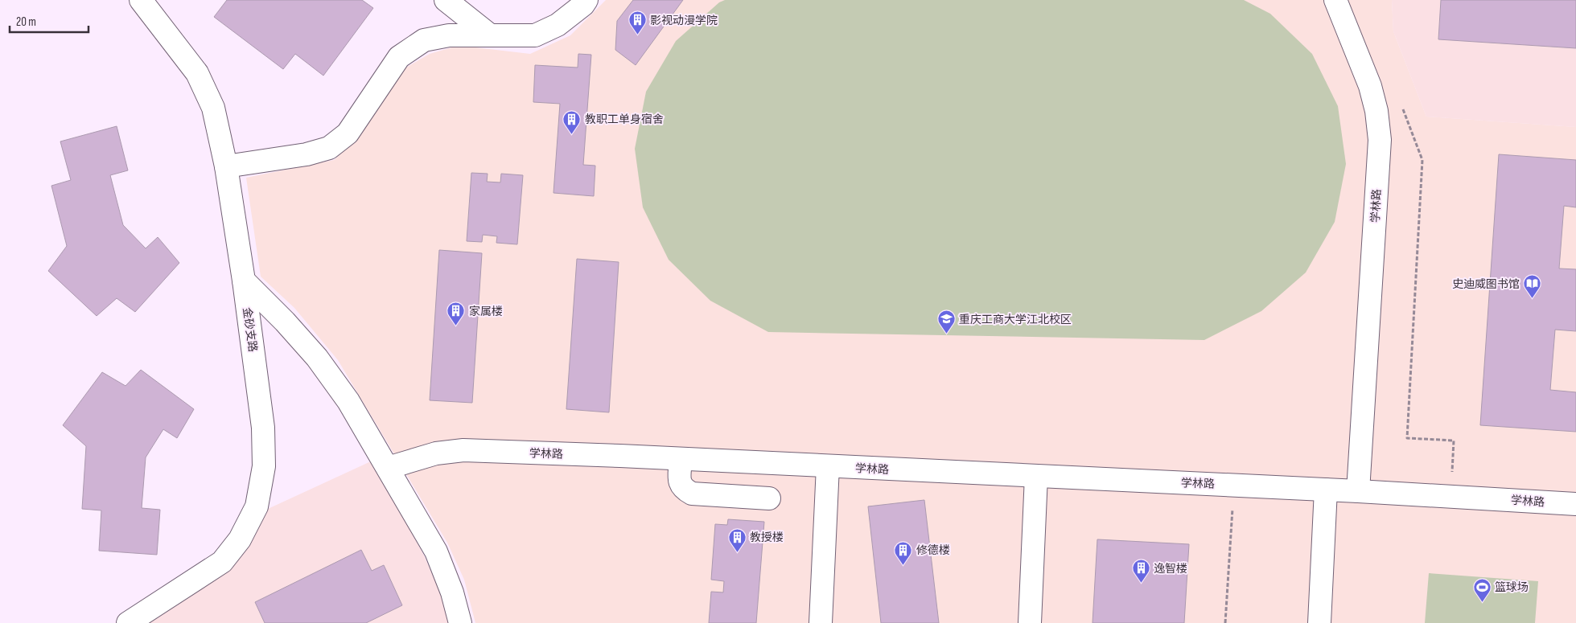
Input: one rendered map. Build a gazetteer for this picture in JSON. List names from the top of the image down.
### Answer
{
  "streets": {
    "street": ["学林路", "金砂支路"]
  },
  "places": {
    "building": [
      "影视动漫学院",
      "教职工单身宿舍",
      "家属楼",
      "教授楼",
      "修德楼",
      "逸智楼"
    ],
    "library": ["史迪威图书馆"],
    "school or university": ["重庆工商大学江北校区"],
    "sports": ["篮球场"]
  },
  "scale_bar": "20 m"
}
